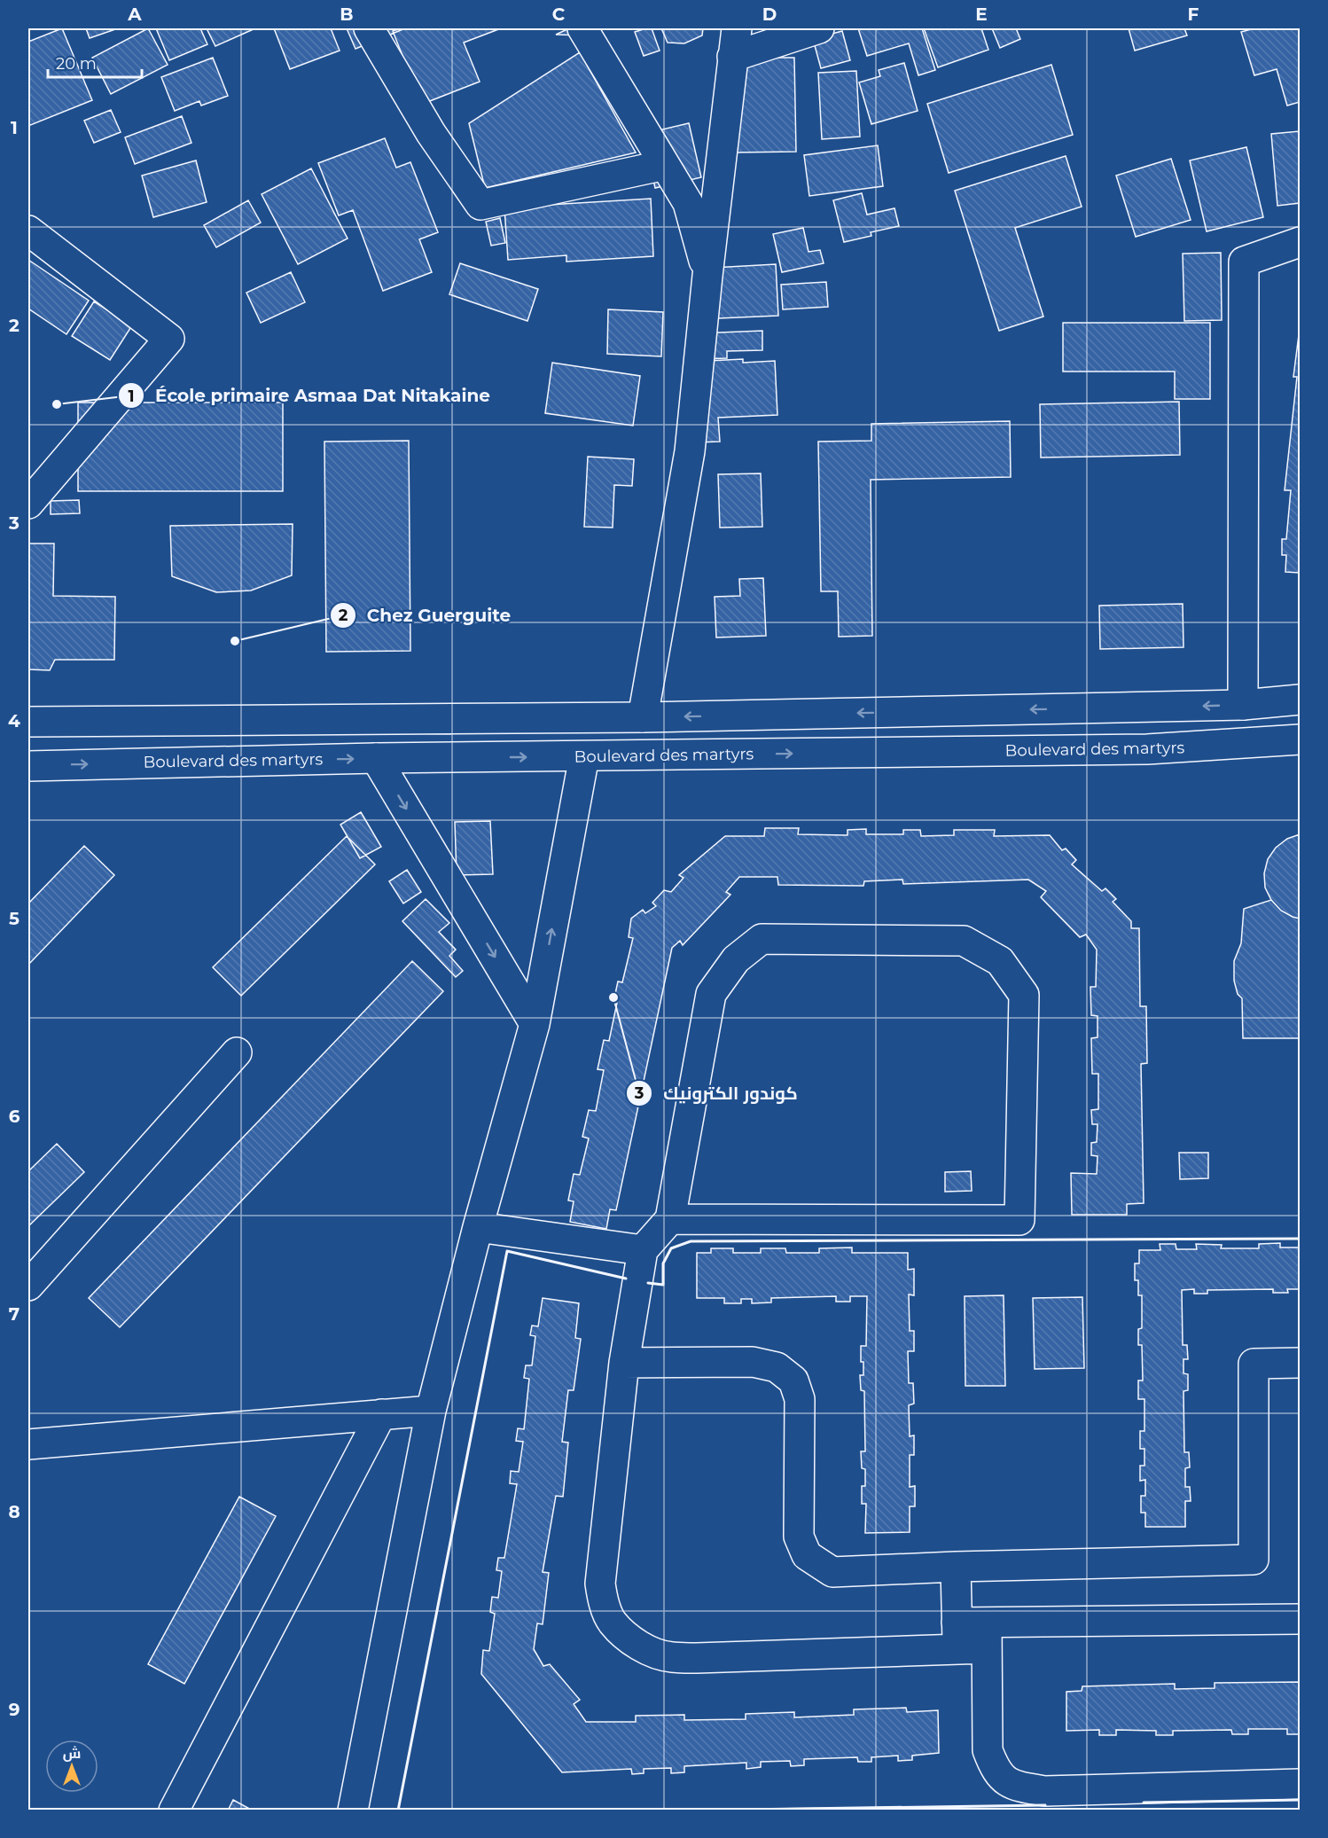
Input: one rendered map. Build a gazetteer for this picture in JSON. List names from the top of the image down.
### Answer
{
  "streets": {
    "main road": ["Boulevard des martyrs"]
  },
  "places": ["École primaire Asmaa Dat Nitakaine", "Chez Guerguite", "كوندور الكترونيك"],
  "scale_bar": "20 m",
  "north": "top",
  "grid": {
    "columns": [
      "A",
      "B",
      "C",
      "D",
      "E",
      "F"
    ],
    "rows": [
      "1",
      "2",
      "3",
      "4",
      "5",
      "6",
      "7",
      "8",
      "9"
    ]
  }
}
